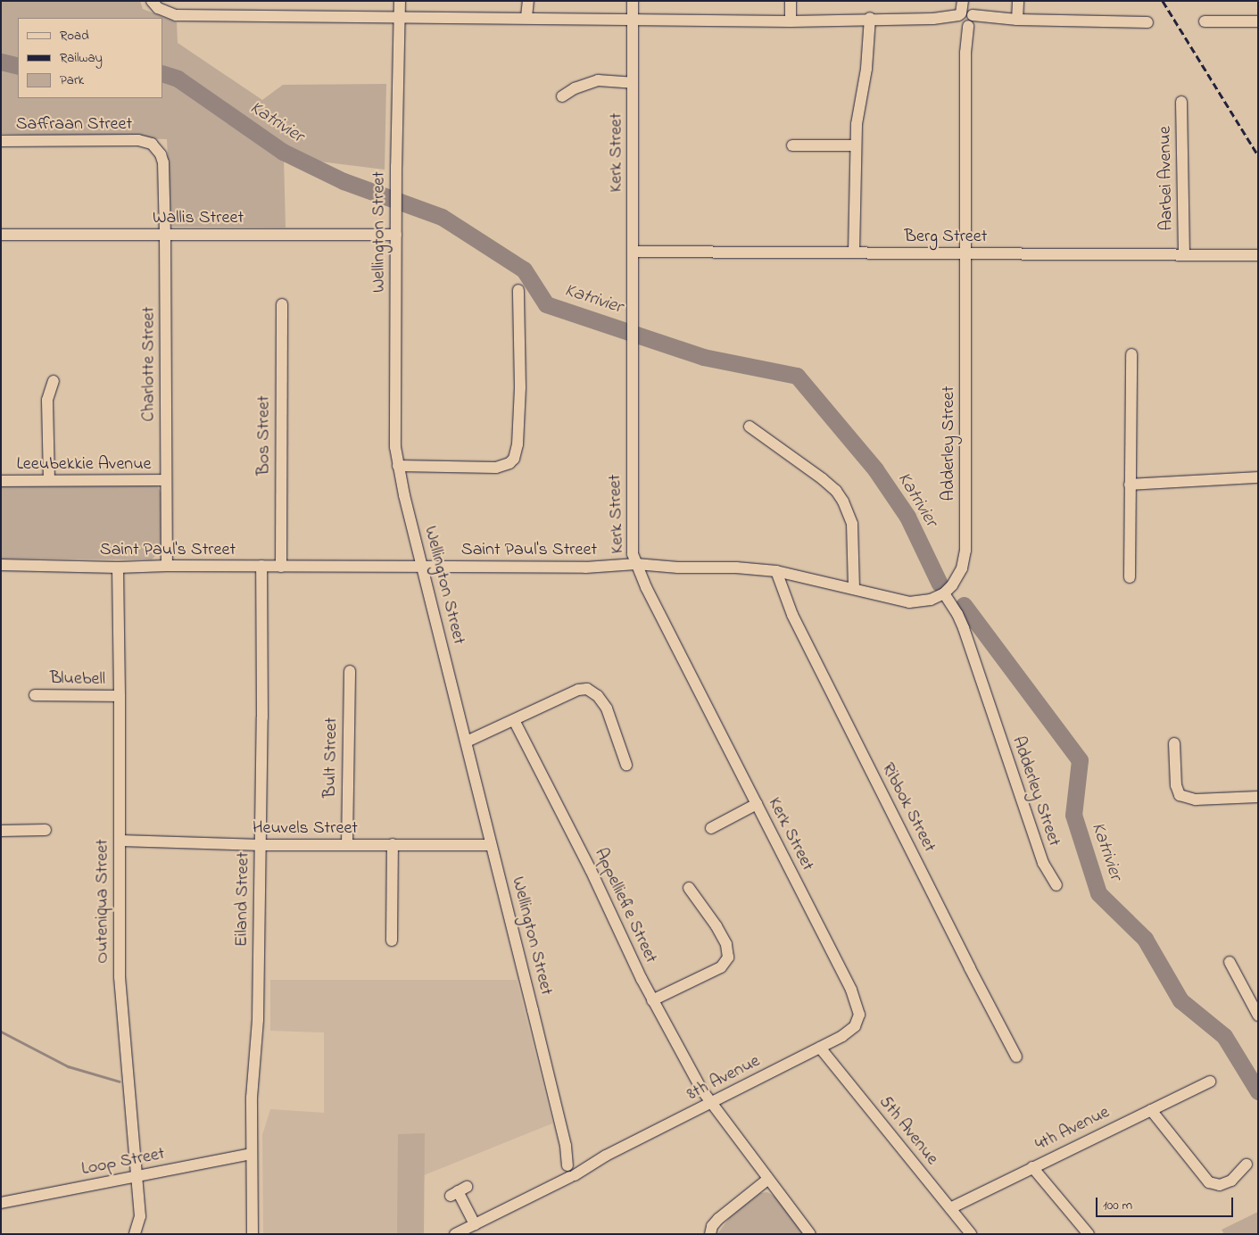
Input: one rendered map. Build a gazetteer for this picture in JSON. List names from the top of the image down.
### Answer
{
  "streets": {
    "street": [
      "Saffraan Street",
      "Kerk Street",
      "Aarbei Avenue",
      "Wallis Street",
      "Wellington Street",
      "Berg Street",
      "Charlotte Street",
      "Bos Street",
      "Adderley Street",
      "Leeubekkie Avenue",
      "Saint Paul's Street",
      "Bluebell",
      "Bult Street",
      "Ribbok Street",
      "Heuvels Street",
      "Eiland Street",
      "Outeniqua Street",
      "Appelliefie Street",
      "8th Avenue",
      "4th Avenue",
      "5th Avenue",
      "Loop Street"
    ]
  },
  "crossings": [
    ["Saffraan Street", "Charlotte Street"],
    ["Kerk Street", "Berg Street"],
    ["Kerk Street", "Saint Paul's Street"],
    ["Kerk Street", "8th Avenue"],
    ["Aarbei Avenue", "Berg Street"],
    ["Wallis Street", "Wellington Street"],
    ["Wallis Street", "Charlotte Street"],
    ["Wellington Street", "Saint Paul's Street"],
    ["Wellington Street", "Heuvels Street"],
    ["Wellington Street", "8th Avenue"],
    ["Berg Street", "Adderley Street"],
    ["Charlotte Street", "Leeubekkie Avenue"],
    ["Charlotte Street", "Saint Paul's Street"],
    ["Bos Street", "Saint Paul's Street"],
    ["Adderley Street", "Saint Paul's Street"],
    ["Saint Paul's Street", "Ribbok Street"],
    ["Saint Paul's Street", "Eiland Street"],
    ["Saint Paul's Street", "Outeniqua Street"],
    ["Bluebell", "Outeniqua Street"],
    ["Bult Street", "Heuvels Street"],
    ["Heuvels Street", "Eiland Street"],
    ["Heuvels Street", "Outeniqua Street"],
    ["Eiland Street", "Loop Street"],
    ["Outeniqua Street", "Loop Street"],
    ["Appelliefie Street", "8th Avenue"],
    ["8th Avenue", "5th Avenue"],
    ["4th Avenue", "5th Avenue"]
  ],
  "water": ["Katrivier"],
  "legend": ["Road", "Railway", "Park"],
  "scale_bar": "100 m"
}
